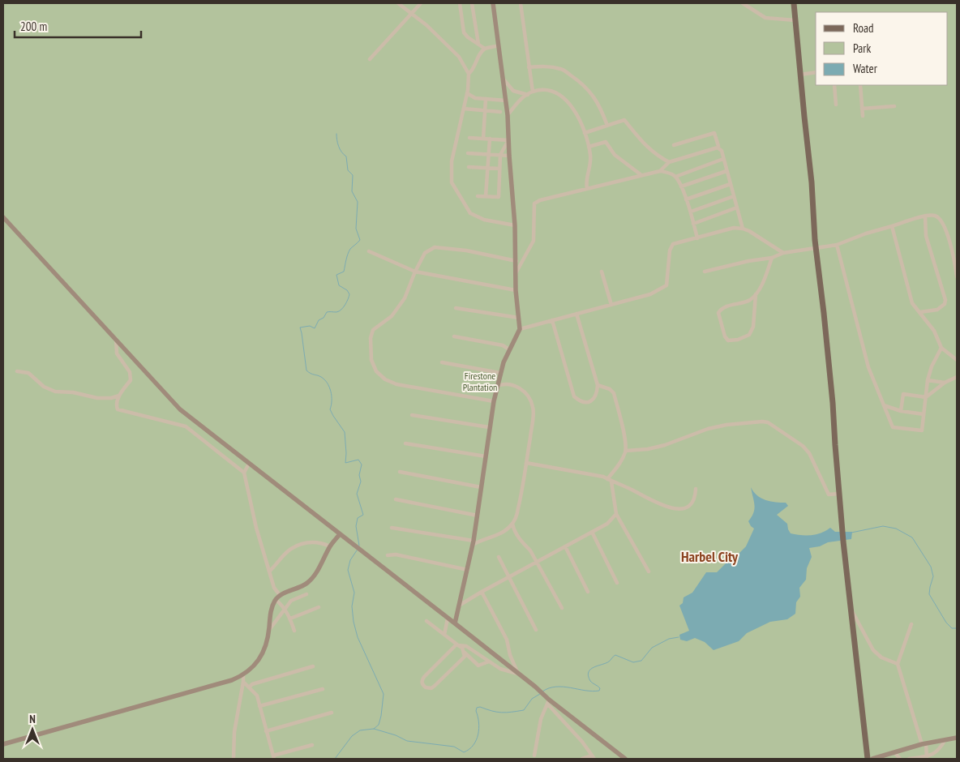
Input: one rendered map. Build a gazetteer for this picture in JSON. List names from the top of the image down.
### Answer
{
  "districts": ["Harbel City"],
  "parks": ["Firestone Plantation"],
  "legend": ["Road", "Park", "Water"],
  "scale_bar": "200 m",
  "north": "top"
}
